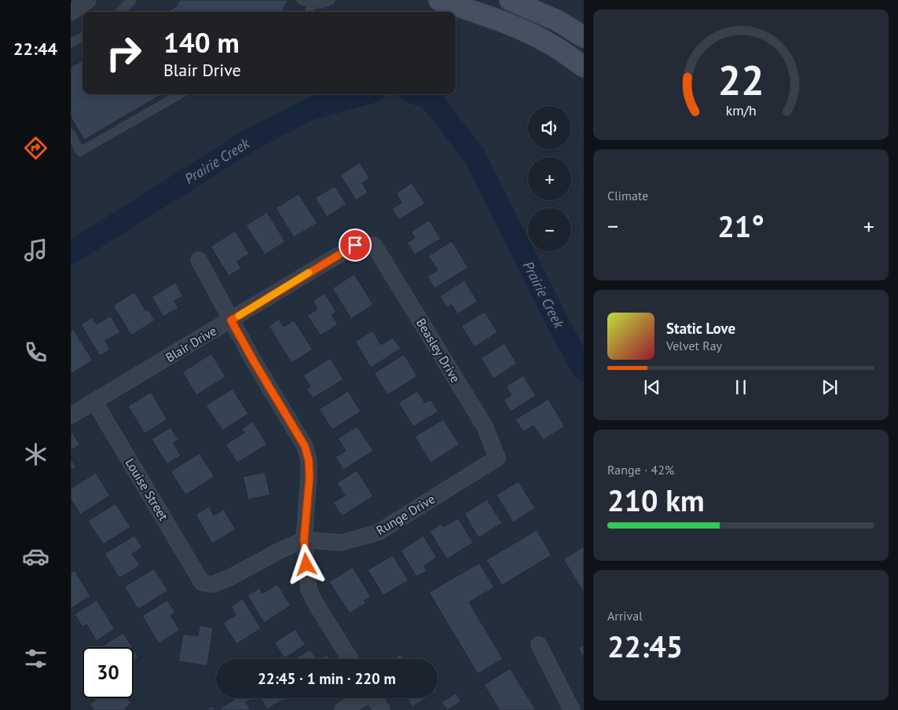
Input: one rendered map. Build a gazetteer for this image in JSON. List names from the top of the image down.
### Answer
{
  "streets": {
    "street": [
      "Blair Drive",
      "Beasley Drive",
      "Louise Street",
      "Runge Drive"
    ]
  },
  "crossings": [
    ["Blair Drive", "Beasley Drive"],
    ["Blair Drive", "Louise Street"],
    ["Beasley Drive", "Runge Drive"],
    ["Louise Street", "Runge Drive"]
  ],
  "water": ["Prairie Creek"],
  "page": {
    "tabs": "22:44",
    "turn": ["140 m", "Blair Drive"],
    "map_buttons": ["+", "−"],
    "tile": [
      "Climate",
      ["Range · 42%", "210 km"],
      ["Arrival", "22:45"]
    ],
    "heat": ["−", "21°", "+"],
    "song": ["Static Love", "Velvet Ray"],
    "limit": "30",
    "trip": "22:45 · 1 min · 220 m",
    "gauge": ["22", "km/h"]
  }
}
